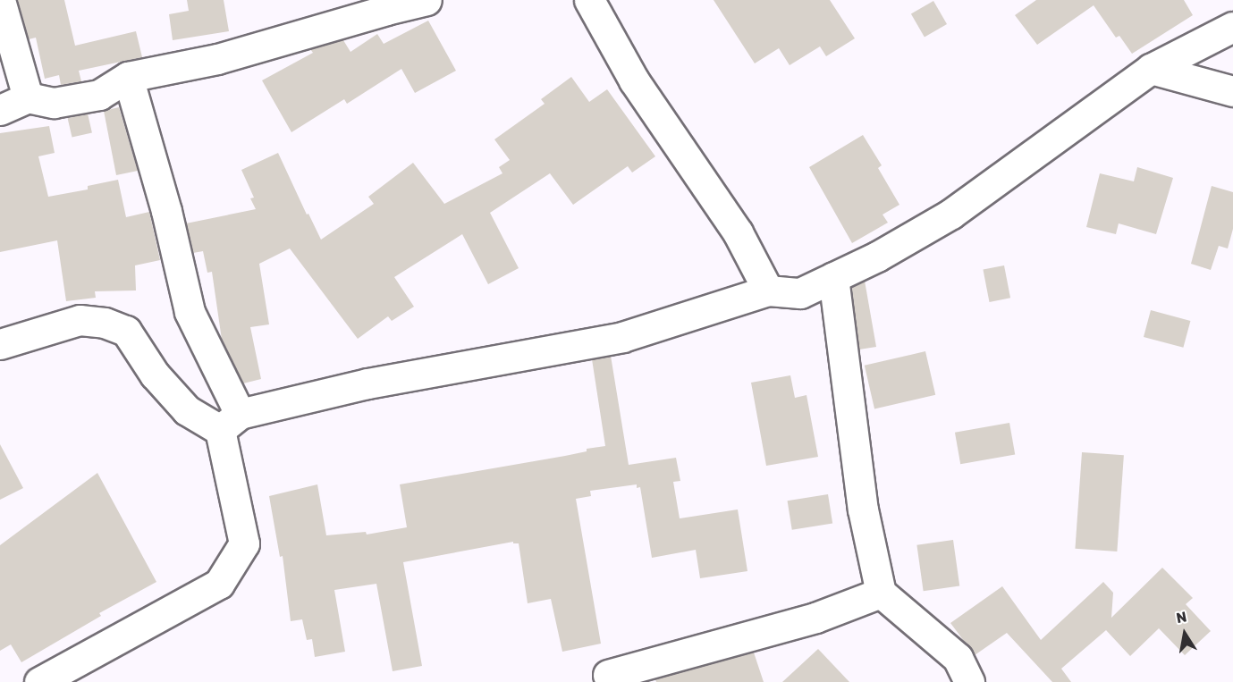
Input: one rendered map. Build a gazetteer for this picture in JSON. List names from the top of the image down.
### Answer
{
  "north": "top"
}
